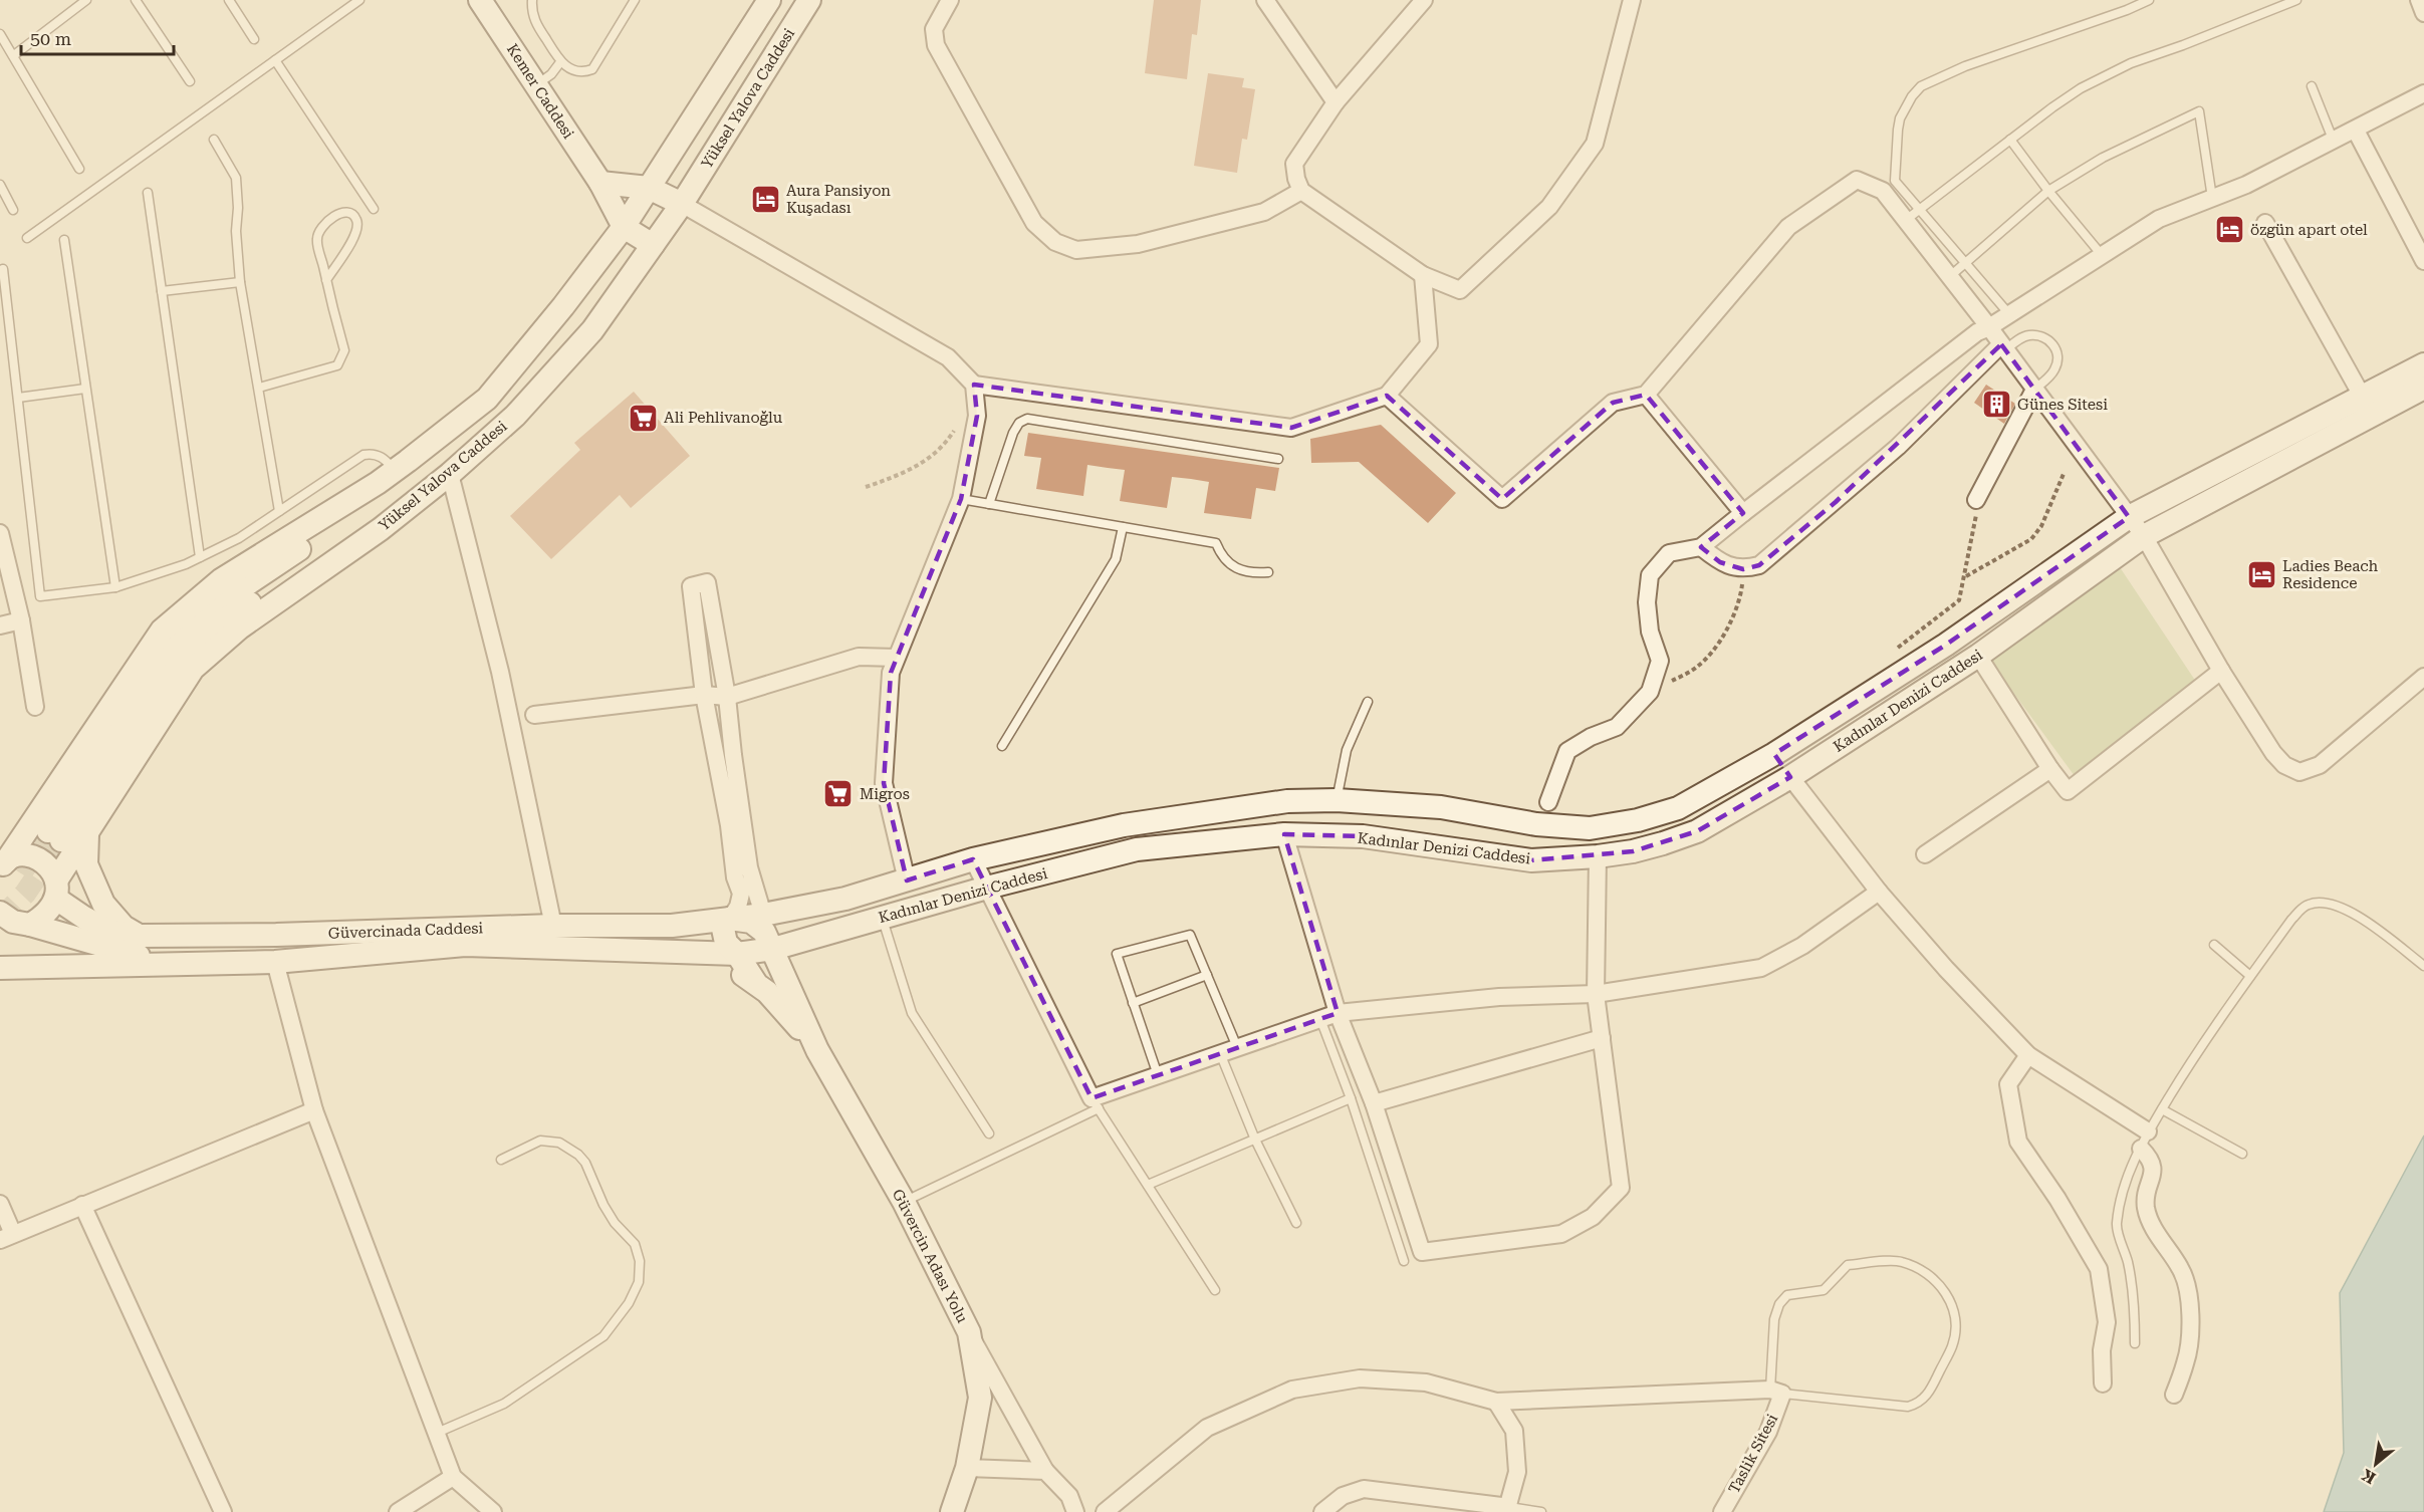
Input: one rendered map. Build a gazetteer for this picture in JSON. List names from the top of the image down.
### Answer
{
  "streets": {
    "main road": [
      "Kemer Caddesi",
      "Yüksel Yalova Caddesi",
      "Kadınlar Denizi Caddesi",
      "Güvercinada Caddesi",
      "Güvercin Adası Yolu"
    ],
    "street": ["Taslik Sitesi"]
  },
  "crossings": [
    ["Kemer Caddesi", "Yüksel Yalova Caddesi"],
    ["Yüksel Yalova Caddesi", "Güvercinada Caddesi"],
    ["Kadınlar Denizi Caddesi", "Güvercinada Caddesi"],
    ["Kadınlar Denizi Caddesi", "Güvercin Adası Yolu"],
    ["Güvercinada Caddesi", "Güvercin Adası Yolu"]
  ],
  "places": {
    "hotel": ["Aura Pansiyon Kuşadası", "özgün apart otel", "Ladies Beach Residence"],
    "building": ["Günes Sitesi"],
    "supermarket": ["Ali Pehlivanoğlu", "Migros"]
  },
  "scale_bar": "50 m",
  "north": "bottom left"
}
